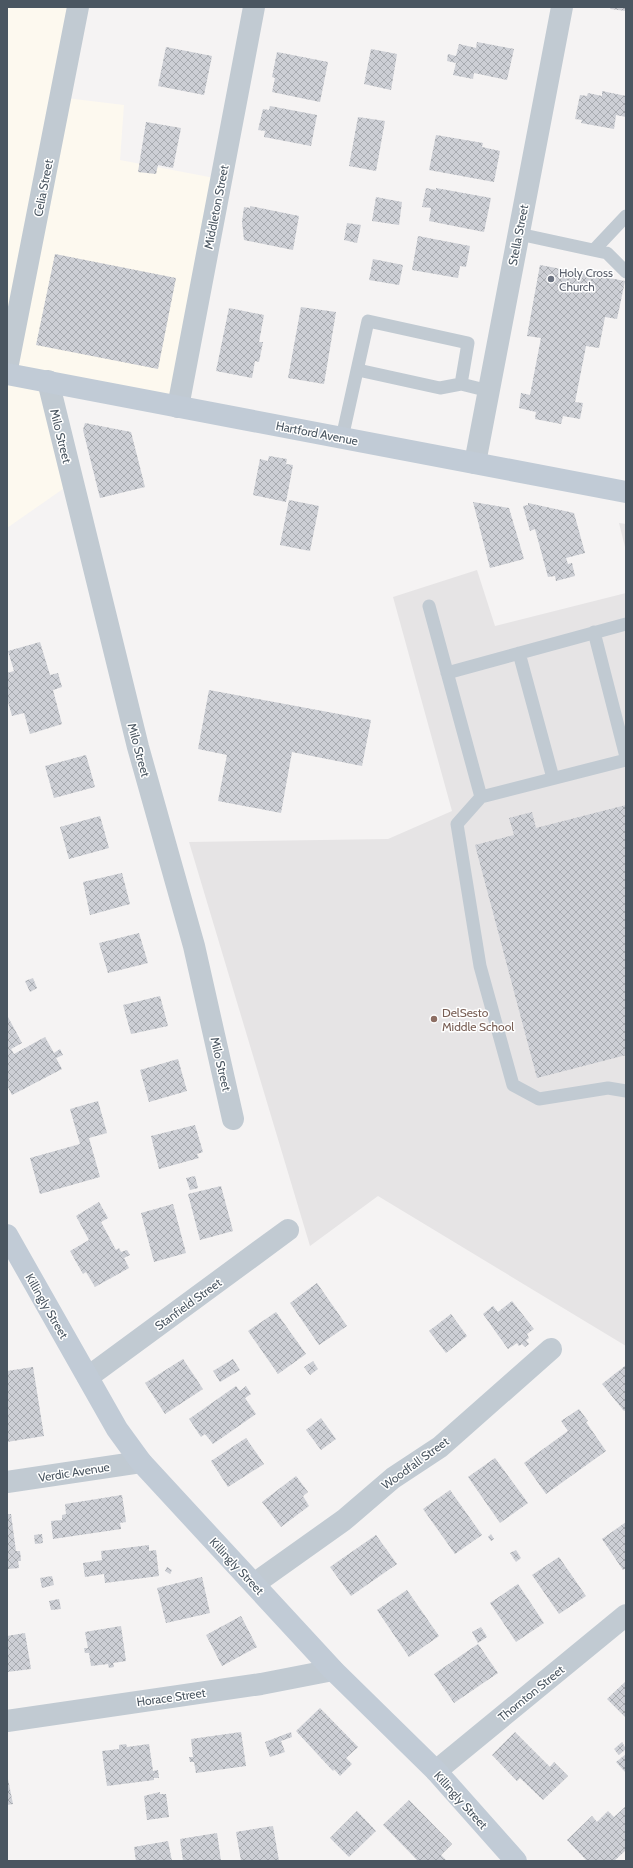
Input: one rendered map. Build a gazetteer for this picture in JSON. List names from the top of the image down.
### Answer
{
  "streets": {
    "main road": ["Hartford Avenue", "Killingly Street"],
    "street": [
      "Celia Street",
      "Middleton Street",
      "Stella Street",
      "Milo Street",
      "Stanfield Street",
      "Woodfall Street",
      "Verdic Avenue",
      "Thornton Street",
      "Horace Street"
    ]
  },
  "crossings": [
    ["Middleton Street", "Hartford Avenue"],
    ["Stella Street", "Hartford Avenue"],
    ["Hartford Avenue", "Milo Street"],
    ["Stanfield Street", "Killingly Street"],
    ["Killingly Street", "Woodfall Street"],
    ["Killingly Street", "Verdic Avenue"],
    ["Killingly Street", "Thornton Street"],
    ["Killingly Street", "Horace Street"]
  ],
  "places": ["Holy Cross Church", "DelSesto Middle School"]
}
